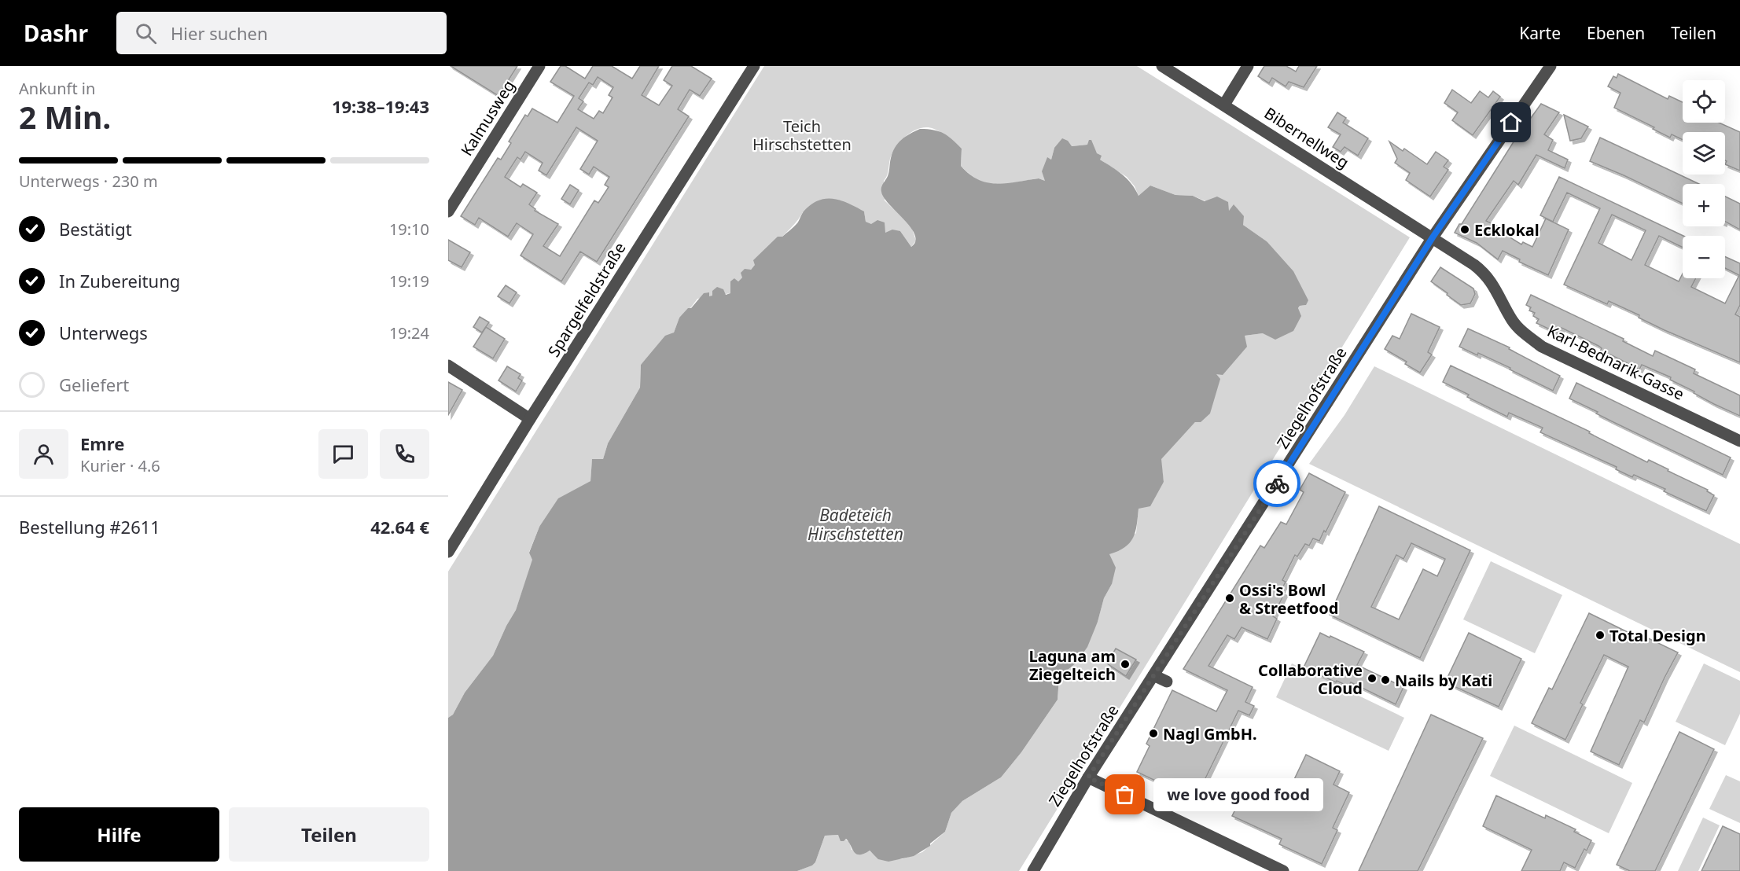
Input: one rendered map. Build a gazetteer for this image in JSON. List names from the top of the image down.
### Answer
{
  "streets": {
    "street": [
      "Kalmusweg",
      "Bibernellweg",
      "Spargelfeldstraße",
      "Karl-Bednarik-Gasse",
      "Ziegelhofstraße"
    ]
  },
  "crossings": [
    ["Bibernellweg", "Karl-Bednarik-Gasse"],
    ["Bibernellweg", "Ziegelhofstraße"],
    ["Karl-Bednarik-Gasse", "Ziegelhofstraße"]
  ],
  "water": ["Badeteich Hirschstetten"],
  "parks": ["Teich Hirschstetten"],
  "places": [
    "Ecklokal",
    "Ossi's Bowl & Streetfood",
    "Total Design",
    "Laguna am Ziegelteich",
    "Collaborative Cloud",
    "Nails by Kati",
    "Nagl GmbH.",
    "we love good food"
  ],
  "page": {
    "header": "Dashr",
    "search": "Hier suchen",
    "nav": ["Karte", "Ebenen", "Teilen"],
    "heading": ["2 Min.", "Ankunft in", "19:38–19:43"],
    "panel": [
      "Emre",
      "Kurier · 4.6",
      "Bestellung #2611",
      "42.64 €"
    ],
    "map_buttons": ["+", "−"],
    "bar": "Unterwegs · 230 m",
    "list": [
      ["Bestätigt", "19:10"],
      ["In Zubereitung", "19:19"],
      ["Unterwegs", "19:24"],
      "Geliefert"
    ],
    "bubble": "we love good food",
    "buttons": ["Hilfe", "Teilen"]
  }
}
